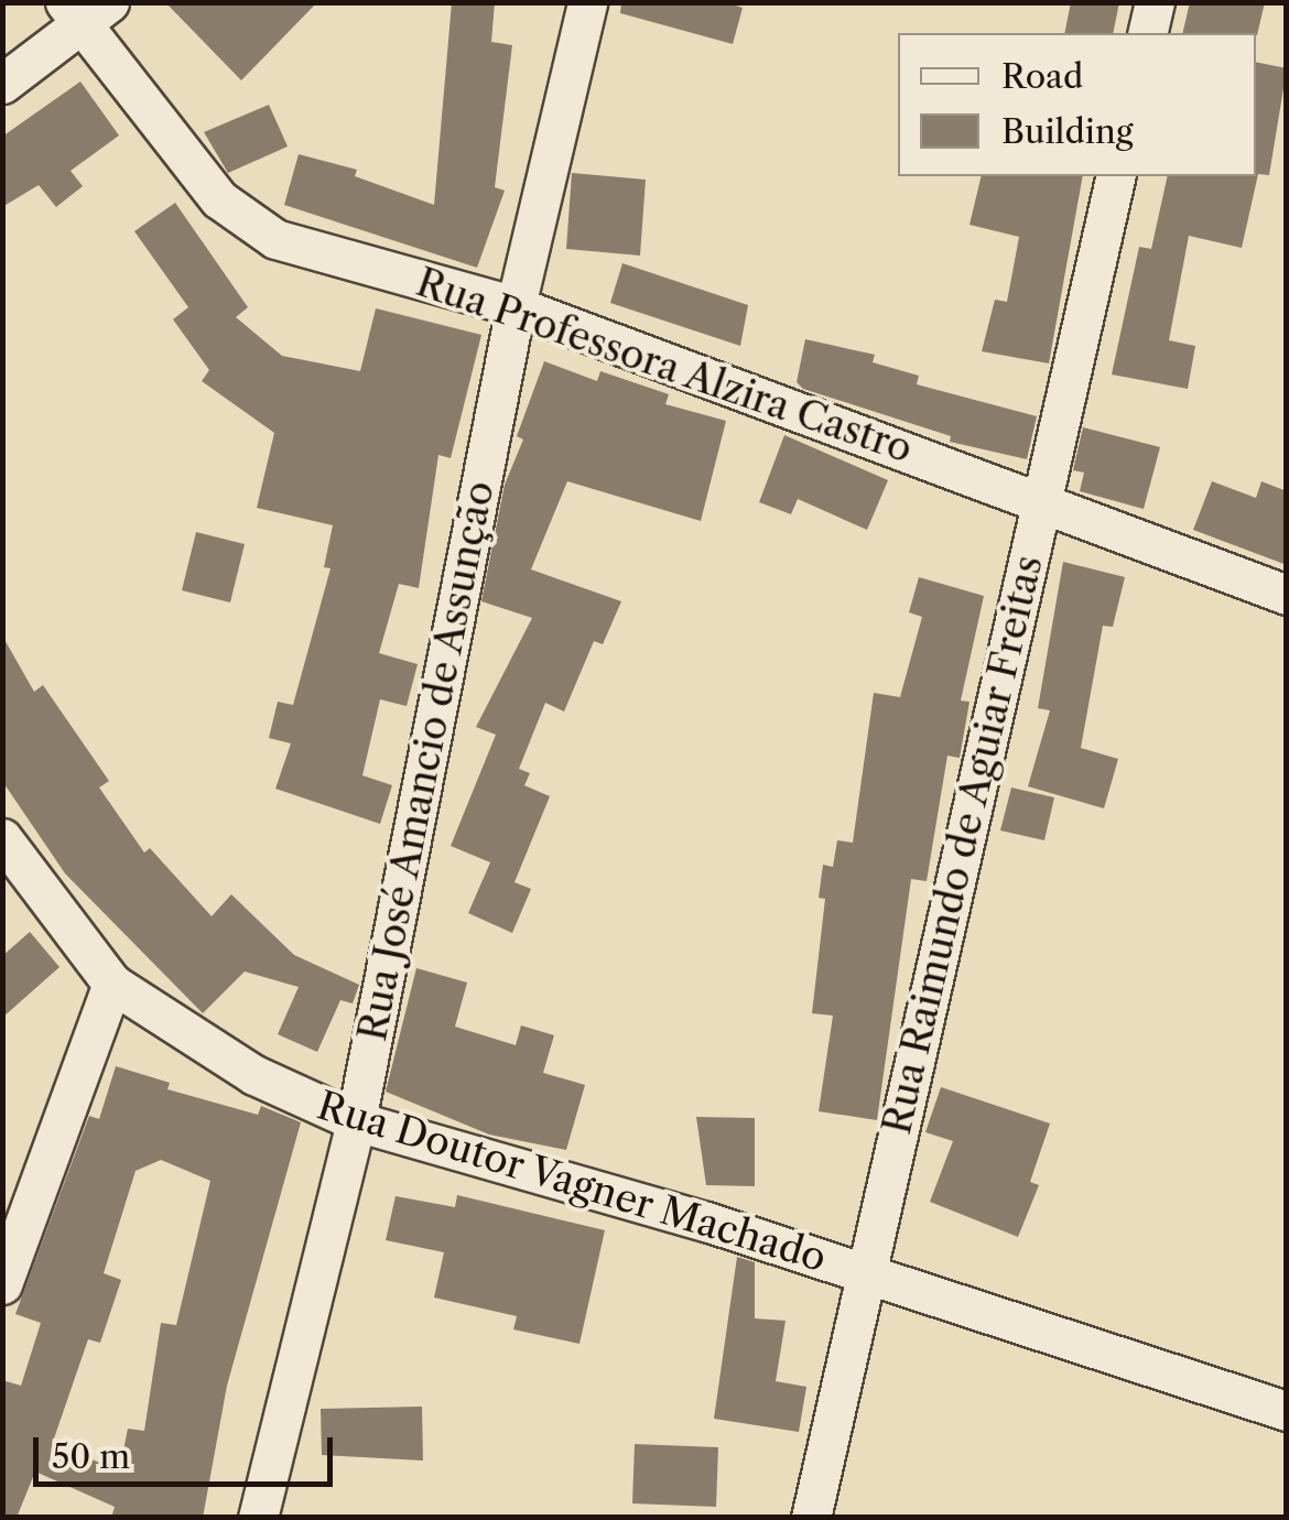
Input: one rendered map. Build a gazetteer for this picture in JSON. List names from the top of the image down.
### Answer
{
  "streets": {
    "street": [
      "Rua Professora Alzira Castro",
      "Rua José Amancio de Assunção",
      "Rua Raimundo de Aguiar Freitas",
      "Rua Doutor Vagner Machado"
    ]
  },
  "crossings": [
    ["Rua Professora Alzira Castro", "Rua José Amancio de Assunção"],
    ["Rua Professora Alzira Castro", "Rua Raimundo de Aguiar Freitas"],
    ["Rua José Amancio de Assunção", "Rua Doutor Vagner Machado"],
    ["Rua Raimundo de Aguiar Freitas", "Rua Doutor Vagner Machado"]
  ],
  "legend": ["Road", "Building"],
  "scale_bar": "50 m"
}
